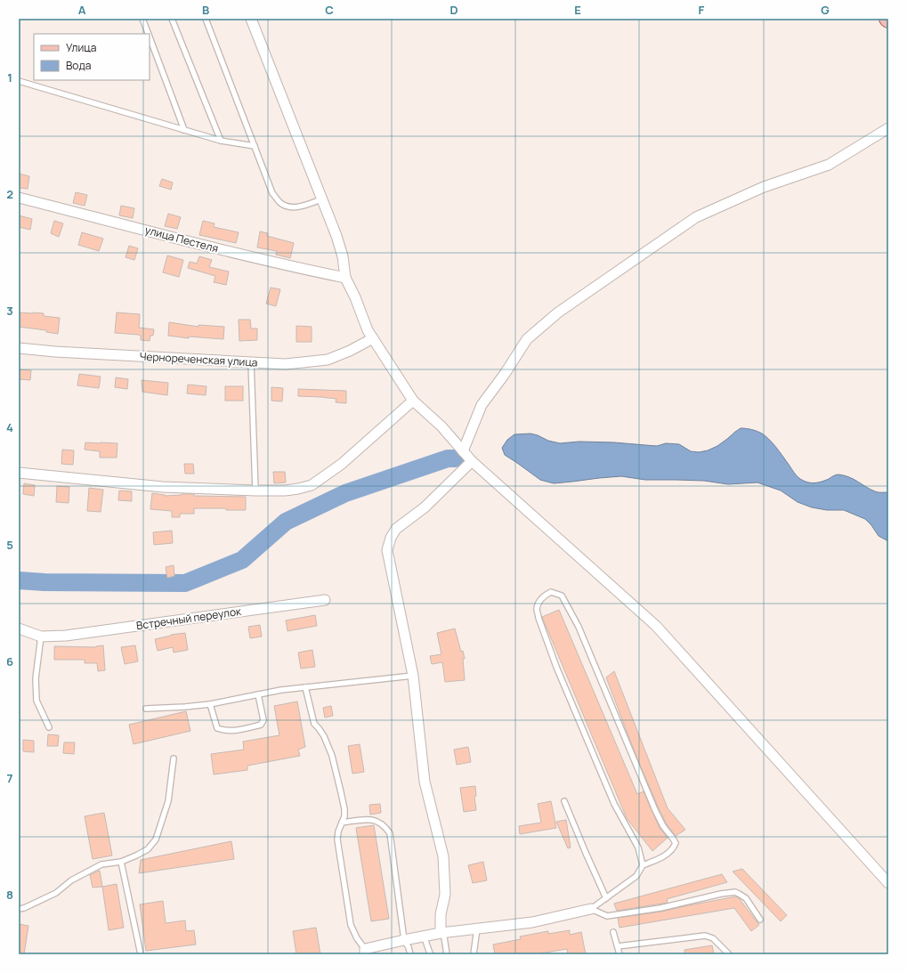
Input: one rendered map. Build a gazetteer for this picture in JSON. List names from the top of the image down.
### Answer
{
  "streets": {
    "street": ["улица Пестеля", "Чернореченская улица", "Встречный переулок"]
  },
  "legend": ["Улица", "Вода"],
  "grid": {
    "columns": [
      "A",
      "B",
      "C",
      "D",
      "E",
      "F",
      "G"
    ],
    "rows": [
      "1",
      "2",
      "3",
      "4",
      "5",
      "6",
      "7",
      "8"
    ]
  }
}
